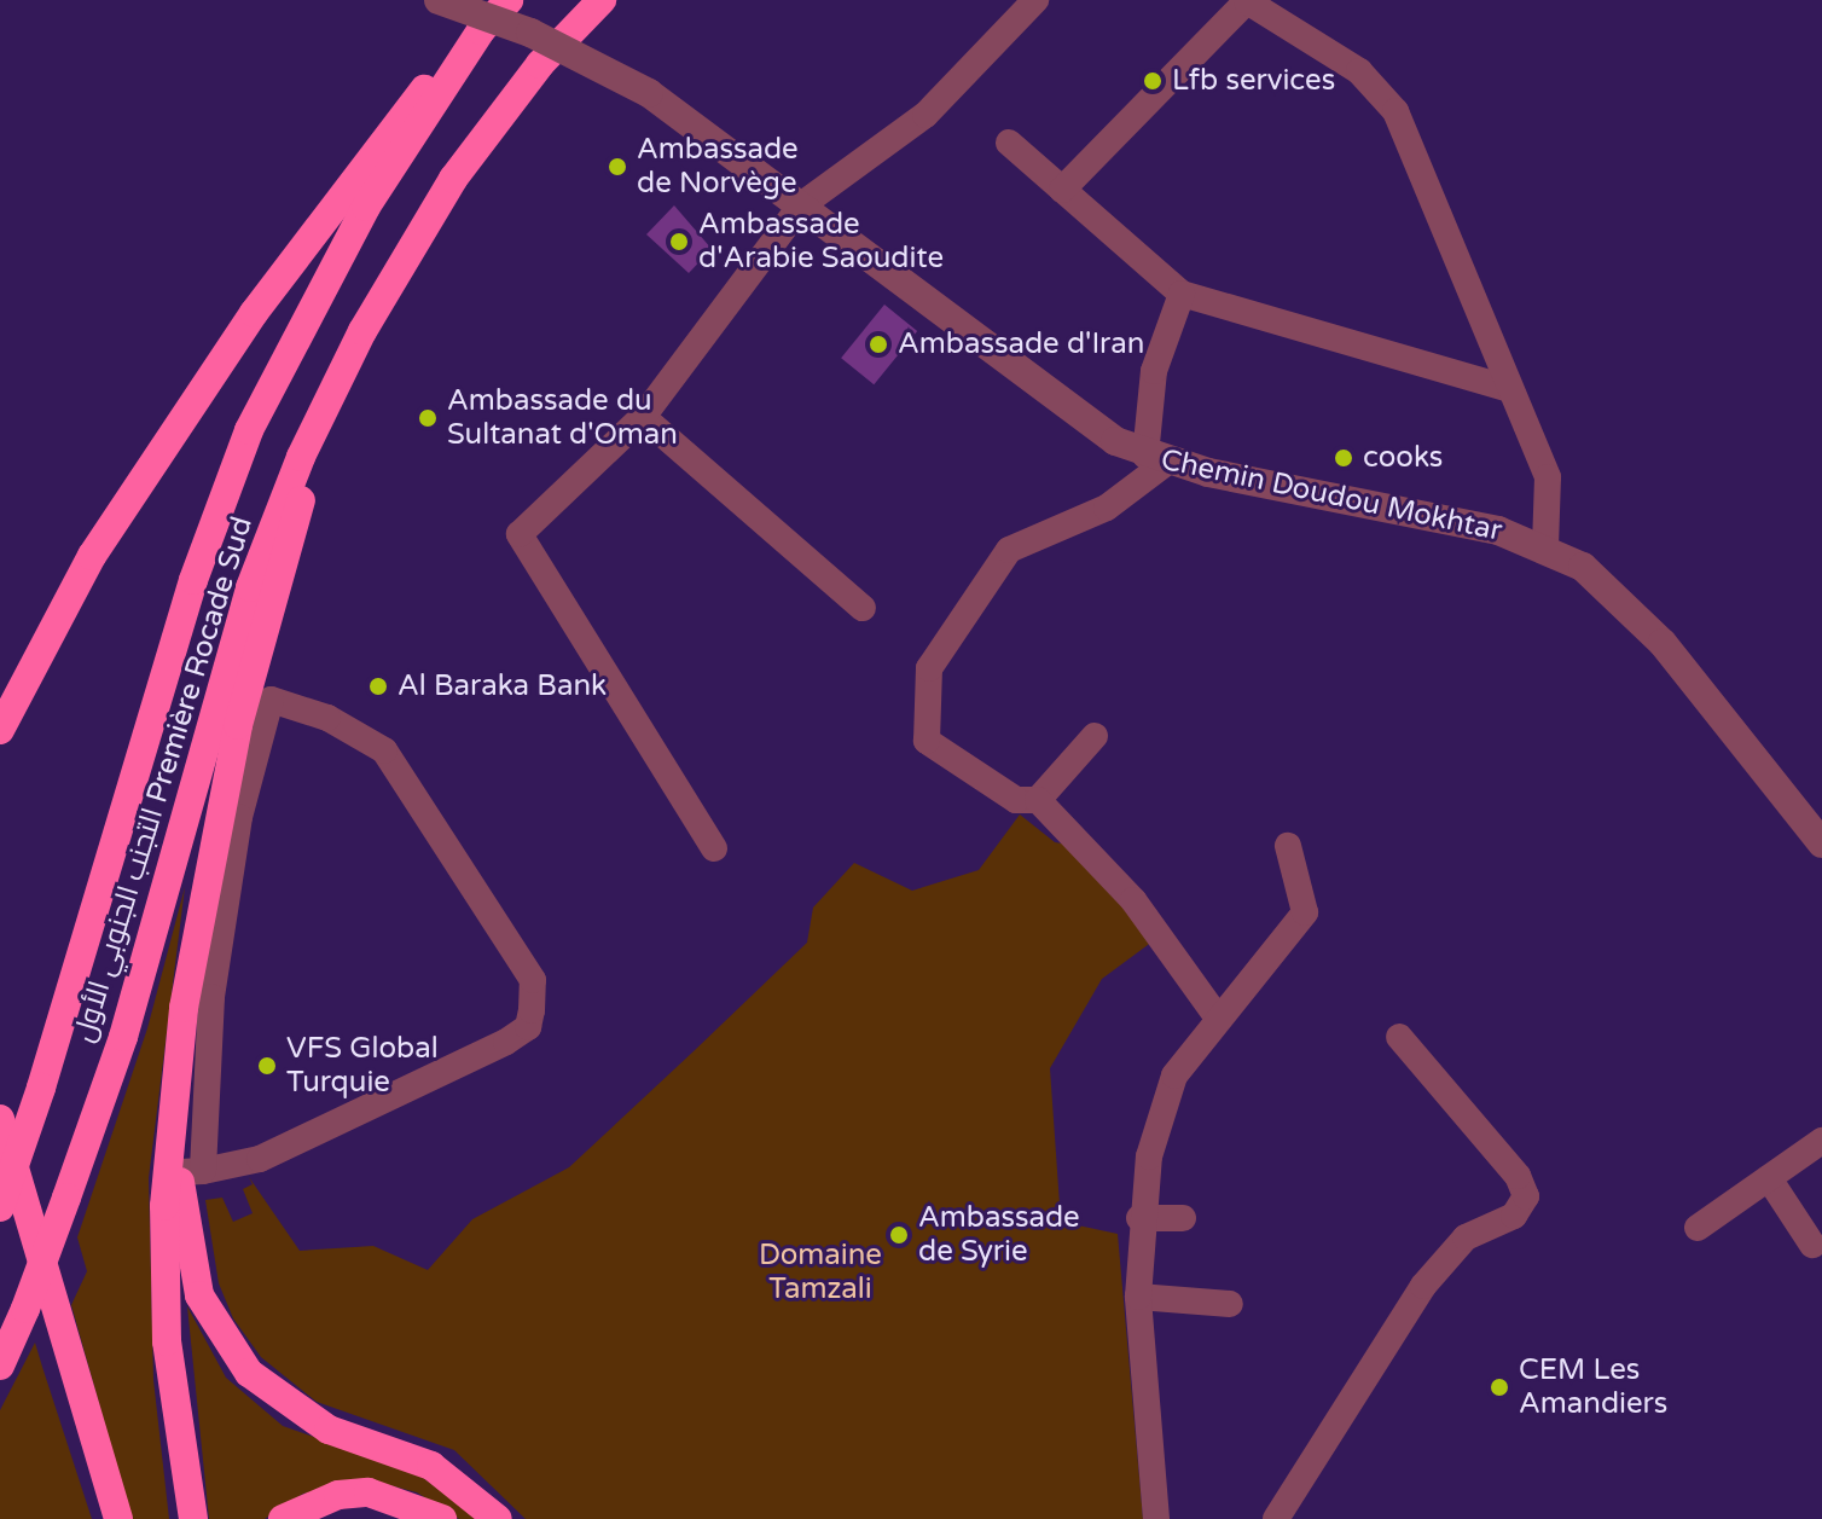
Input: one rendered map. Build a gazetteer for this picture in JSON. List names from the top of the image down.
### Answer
{
  "streets": {
    "highway": ["التجنب الجنوبي الأول Première Rocade Sud"],
    "street": ["Chemin Doudou Mokhtar"]
  },
  "parks": ["Domaine Tamzali"],
  "places": [
    "Lfb services",
    "Ambassade de Norvège",
    "Ambassade d'Arabie Saoudite",
    "Ambassade d'Iran",
    "Ambassade du Sultanat d'Oman",
    "cooks",
    "Al Baraka Bank",
    "VFS Global Turquie",
    "Ambassade de Syrie",
    "CEM Les Amandiers"
  ]
}
